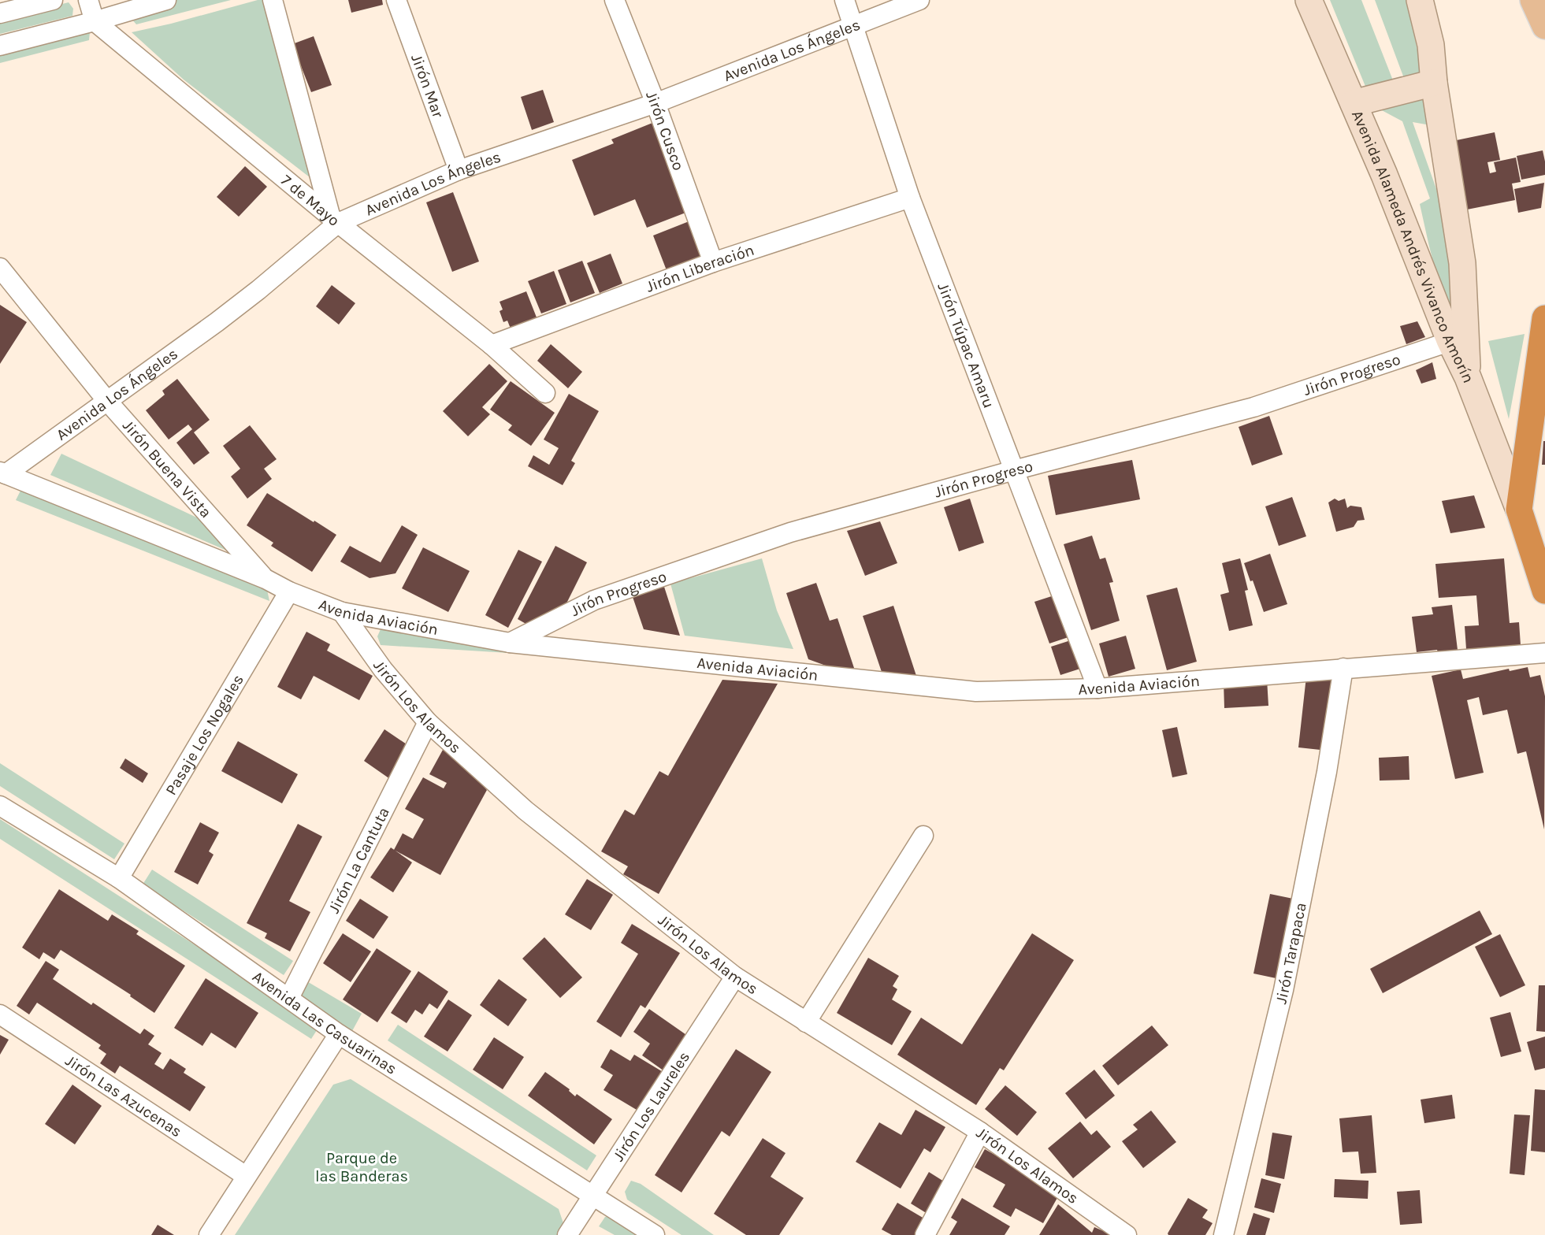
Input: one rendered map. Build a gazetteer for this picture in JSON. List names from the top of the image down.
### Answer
{
  "streets": {
    "street": [
      "Avenida Los Ángeles",
      "Jirón Mar",
      "Jirón Cusco",
      "7 de Mayo",
      "Avenida Alameda Andrés Vivanco Amorín",
      "Jirón Liberación",
      "Jirón Túpac Amaru",
      "Jirón Progreso",
      "Jirón Buena Vista",
      "Avenida Aviación",
      "Jirón Los Alamos",
      "Pasaje Los Nogales",
      "Jirón La Cantuta",
      "Jirón Tarapaca",
      "Avenida Las Casuarinas",
      "Jirón Las Azucenas",
      "Jirón Los Laureles"
    ]
  },
  "crossings": [
    ["Avenida Los Ángeles", "Jirón Mar"],
    ["Avenida Los Ángeles", "Jirón Cusco"],
    ["Avenida Los Ángeles", "7 de Mayo"],
    ["Avenida Los Ángeles", "Jirón Túpac Amaru"],
    ["Avenida Los Ángeles", "Jirón Buena Vista"],
    ["Avenida Los Ángeles", "Avenida Aviación"],
    ["Jirón Cusco", "Jirón Liberación"],
    ["7 de Mayo", "Jirón Liberación"],
    ["Avenida Alameda Andrés Vivanco Amorín", "Jirón Progreso"],
    ["Jirón Liberación", "Jirón Túpac Amaru"],
    ["Jirón Túpac Amaru", "Jirón Progreso"],
    ["Jirón Túpac Amaru", "Avenida Aviación"],
    ["Jirón Progreso", "Avenida Aviación"],
    ["Jirón Buena Vista", "Avenida Aviación"],
    ["Avenida Aviación", "Jirón Los Alamos"],
    ["Avenida Aviación", "Pasaje Los Nogales"],
    ["Avenida Aviación", "Jirón Tarapaca"],
    ["Jirón Los Alamos", "Jirón La Cantuta"],
    ["Jirón Los Alamos", "Jirón Los Laureles"],
    ["Pasaje Los Nogales", "Avenida Las Casuarinas"],
    ["Jirón La Cantuta", "Avenida Las Casuarinas"],
    ["Avenida Las Casuarinas", "Jirón Los Laureles"]
  ],
  "parks": ["Parque de las Banderas"]
}
